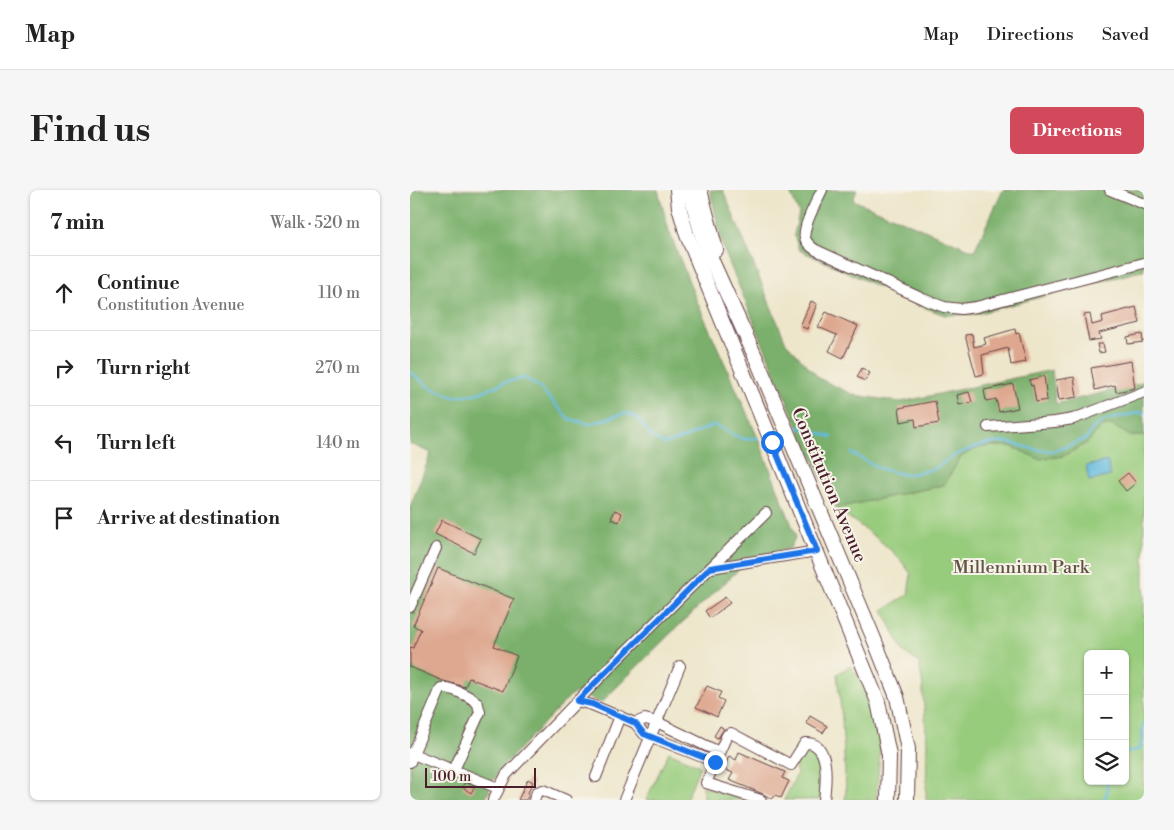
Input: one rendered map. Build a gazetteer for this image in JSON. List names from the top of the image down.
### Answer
{
  "streets": {
    "main road": ["Constitution Avenue"]
  },
  "parks": ["Millennium Park"],
  "scale_bar": "100 m",
  "page": {
    "header": "Map",
    "nav": ["Map", "Directions", "Saved"],
    "buttons": "Directions",
    "title": "Find us",
    "heading": ["7 min", "Walk · 520 m"],
    "list": [
      ["Continue", "Constitution Avenue", "110 m"],
      ["Turn right", "270 m"],
      ["Turn left", "140 m"],
      "Arrive at destination"
    ],
    "map_buttons": ["+", "−"],
    "scale": "100 m"
  }
}
